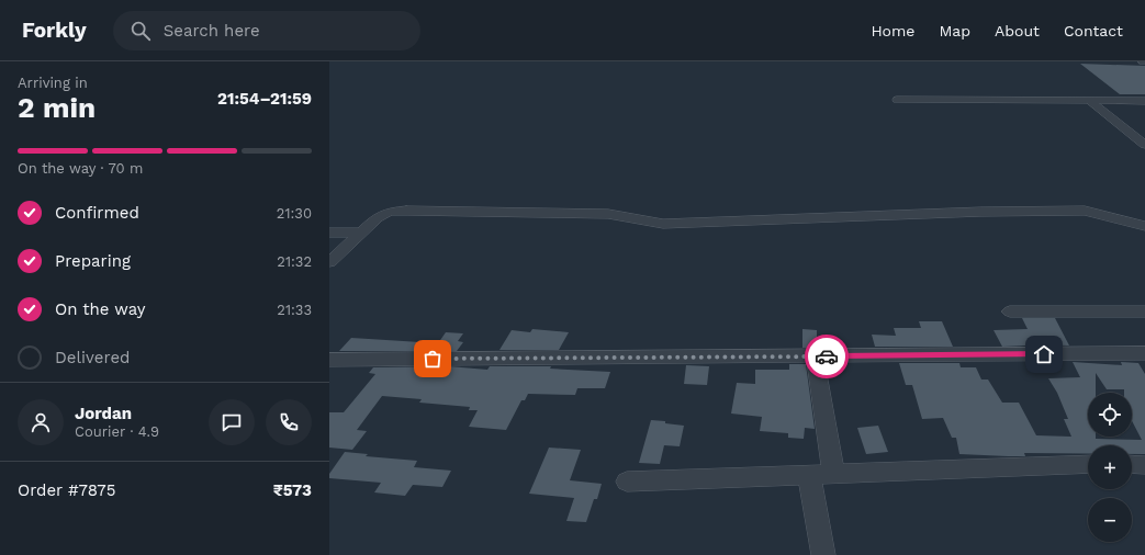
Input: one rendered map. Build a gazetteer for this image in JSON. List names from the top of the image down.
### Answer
{
  "page": {
    "header": "Forkly",
    "search": "Search here",
    "nav": [
      "Home",
      "Map",
      "About",
      "Contact"
    ],
    "heading": ["2 min", "Arriving in", "21:54–21:59"],
    "panel": [
      "Jordan",
      "Courier · 4.9",
      "Order #7875",
      "₹573"
    ],
    "bar": "On the way · 70 m",
    "list": [
      ["Confirmed", "21:30"],
      ["Preparing", "21:32"],
      ["On the way", "21:33"],
      "Delivered"
    ],
    "map_buttons": ["+", "−"]
  }
}
